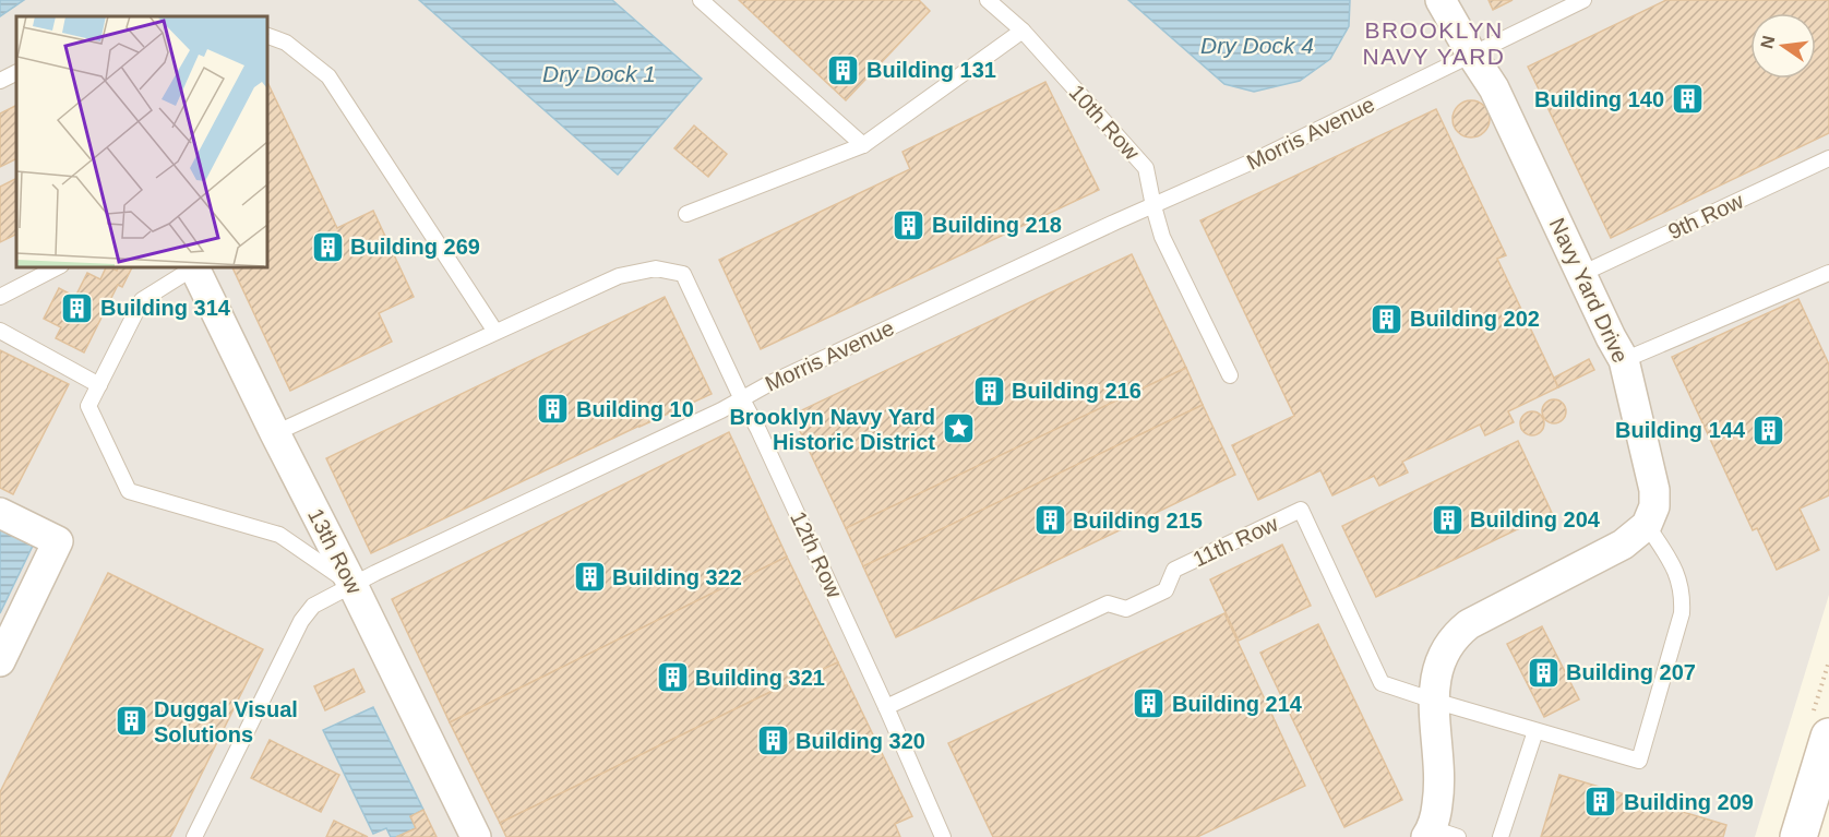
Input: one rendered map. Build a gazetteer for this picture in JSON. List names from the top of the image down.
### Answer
{
  "streets": {
    "street": ["Navy Yard Drive", "13th Row"],
    "lane": [
      "10th Row",
      "Morris Avenue",
      "9th Row",
      "11th Row",
      "12th Row"
    ]
  },
  "crossings": [
    ["10th Row", "Morris Avenue"],
    ["Morris Avenue", "Navy Yard Drive"],
    ["Morris Avenue", "13th Row"],
    ["Morris Avenue", "12th Row"],
    ["9th Row", "Navy Yard Drive"],
    ["11th Row", "12th Row"]
  ],
  "districts": ["BROOKLYN NAVY YARD"],
  "water": ["Dry Dock 4", "Dry Dock 1"],
  "places": {
    "building": [
      "Building 131",
      "Building 140",
      "Building 218",
      "Building 269",
      "Building 314",
      "Building 202",
      "Building 216",
      "Building 10",
      "Building 144",
      "Building 204",
      "Building 215",
      "Building 322",
      "Building 207",
      "Building 321",
      "Building 214",
      "Duggal Visual Solutions",
      "Building 320",
      "Building 209"
    ],
    "place": ["Brooklyn Navy Yard Historic District"]
  },
  "north": "left"
}
